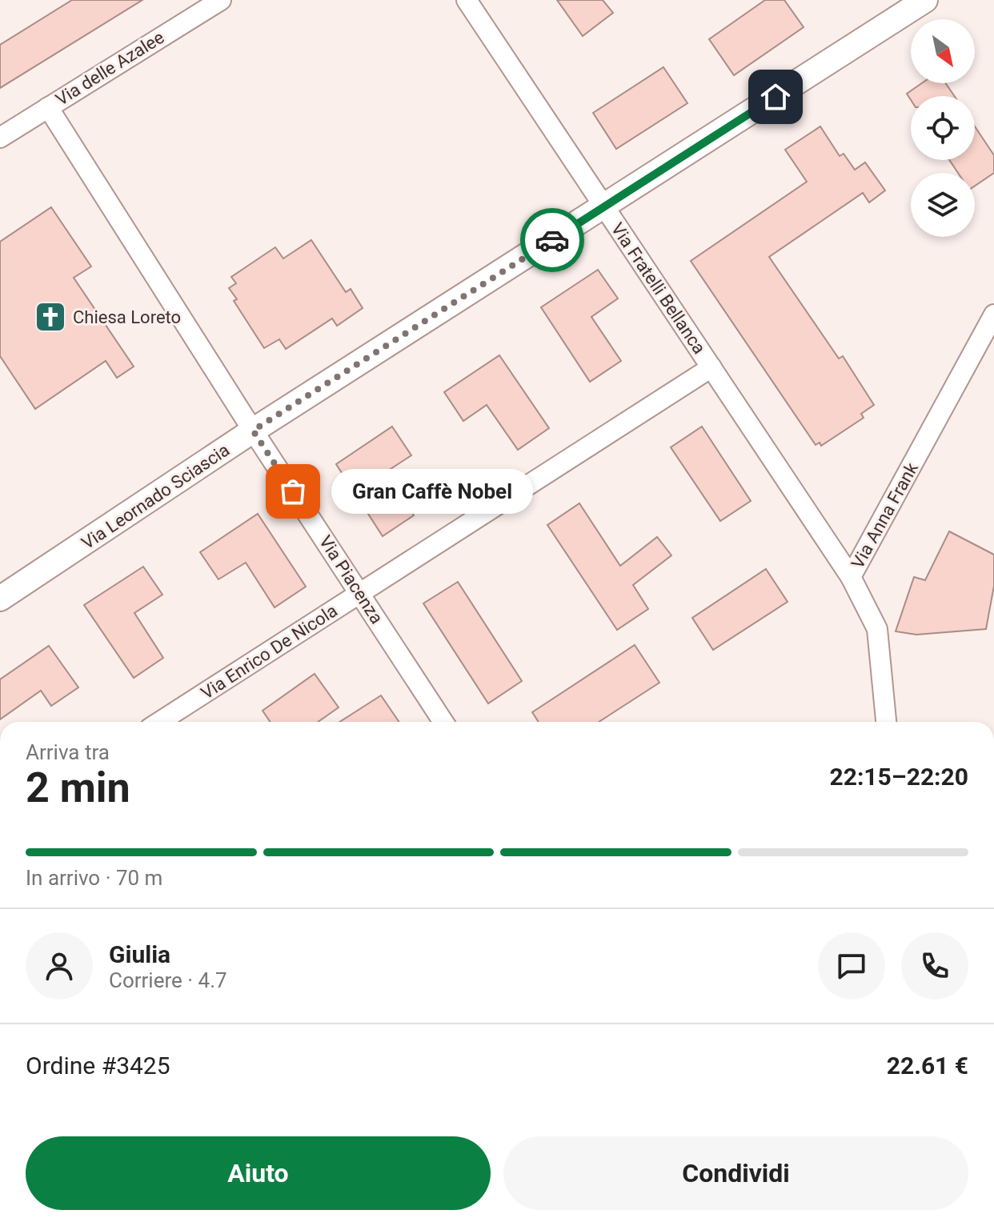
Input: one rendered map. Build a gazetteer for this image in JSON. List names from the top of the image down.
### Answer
{
  "streets": {
    "street": [
      "Via delle Azalee",
      "Via Fratelli Bellanca",
      "Via Leornado Sciascia",
      "Via Anna Frank",
      "Via Piacenza",
      "Via Enrico De Nicola"
    ]
  },
  "crossings": [
    ["Via delle Azalee", "Via Piacenza"],
    ["Via Fratelli Bellanca", "Via Leornado Sciascia"],
    ["Via Fratelli Bellanca", "Via Anna Frank"],
    ["Via Fratelli Bellanca", "Via Enrico De Nicola"],
    ["Via Leornado Sciascia", "Via Piacenza"],
    ["Via Piacenza", "Via Enrico De Nicola"]
  ],
  "places": {
    "church": ["Chiesa Loreto"],
    "other": ["Gran Caffè Nobel"]
  },
  "north": "bottom right",
  "page": {
    "bubble": "Gran Caffè Nobel",
    "heading": ["2 min", "Arriva tra", "22:15–22:20"],
    "panel": [
      "Giulia",
      "Corriere · 4.7",
      "Ordine #3425",
      "22.61 €"
    ],
    "bar": "In arrivo · 70 m",
    "buttons": ["Aiuto", "Condividi"]
  }
}
